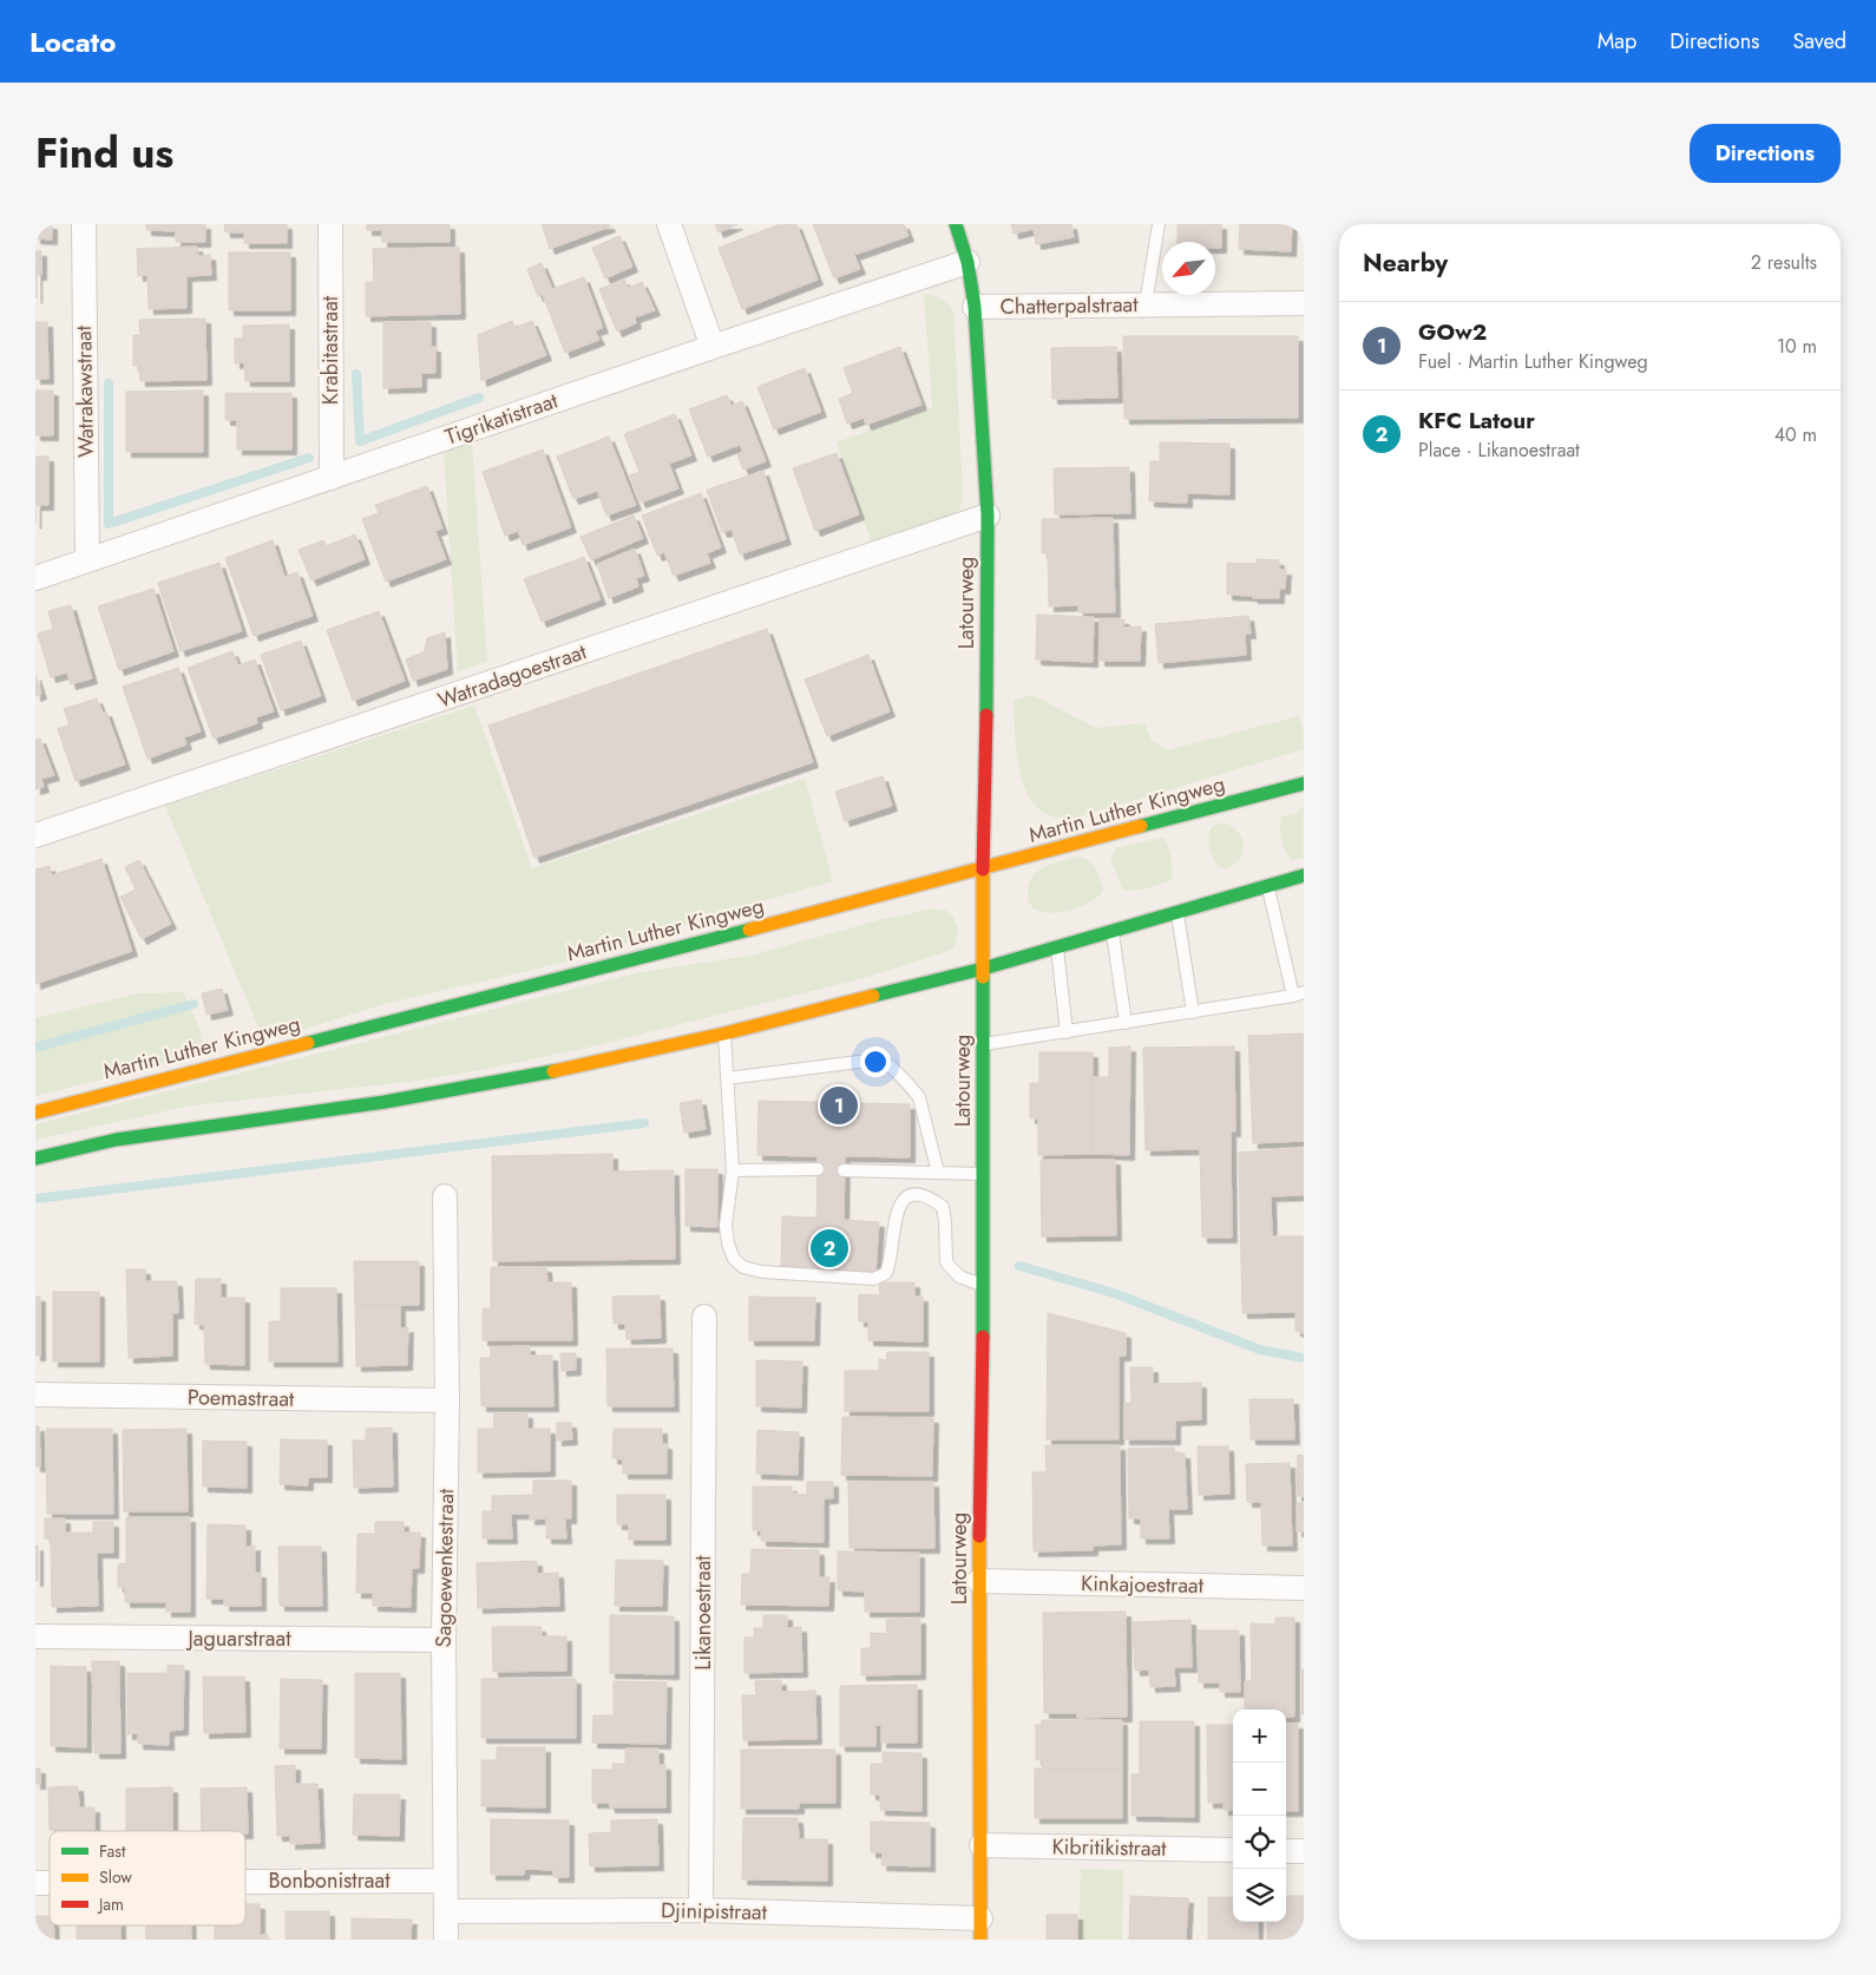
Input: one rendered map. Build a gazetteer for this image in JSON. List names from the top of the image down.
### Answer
{
  "streets": {
    "main road": ["Latourweg", "Martin Luther Kingweg"],
    "street": [
      "Chatterpalstraat",
      "Krabitastraat",
      "Watrakawstraat",
      "Tigrikatistraat",
      "Watradagoestraat",
      "Poemastraat",
      "Sagoewenkestraat",
      "Kinkajoestraat",
      "Likanoestraat",
      "Jaguarstraat",
      "Kibritikistraat",
      "Bonbonistraat",
      "Djinipistraat"
    ]
  },
  "crossings": [
    ["Chatterpalstraat", "Latourweg"],
    ["Krabitastraat", "Tigrikatistraat"],
    ["Watrakawstraat", "Tigrikatistraat"],
    ["Tigrikatistraat", "Latourweg"],
    ["Latourweg", "Watradagoestraat"],
    ["Latourweg", "Martin Luther Kingweg"],
    ["Latourweg", "Kinkajoestraat"],
    ["Latourweg", "Kibritikistraat"],
    ["Latourweg", "Djinipistraat"],
    ["Poemastraat", "Sagoewenkestraat"],
    ["Sagoewenkestraat", "Jaguarstraat"],
    ["Sagoewenkestraat", "Bonbonistraat"],
    ["Sagoewenkestraat", "Djinipistraat"],
    ["Likanoestraat", "Djinipistraat"]
  ],
  "legend": ["Fast", "Slow", "Jam"],
  "north": "bottom left",
  "page": {
    "header": "Locato",
    "nav": ["Map", "Directions", "Saved"],
    "title": "Find us",
    "buttons": "Directions",
    "heading": ["Nearby", "2 results"],
    "list": [
      {
        "mark": "1",
        "name": "GOw2",
        "note": "Fuel · Martin Luther Kingweg",
        "value": "10 m"
      },
      {
        "mark": "2",
        "name": "KFC Latour",
        "note": "Place · Likanoestraat",
        "value": "40 m"
      }
    ],
    "pins": ["1", "2"],
    "map_buttons": ["+", "−"]
  }
}
